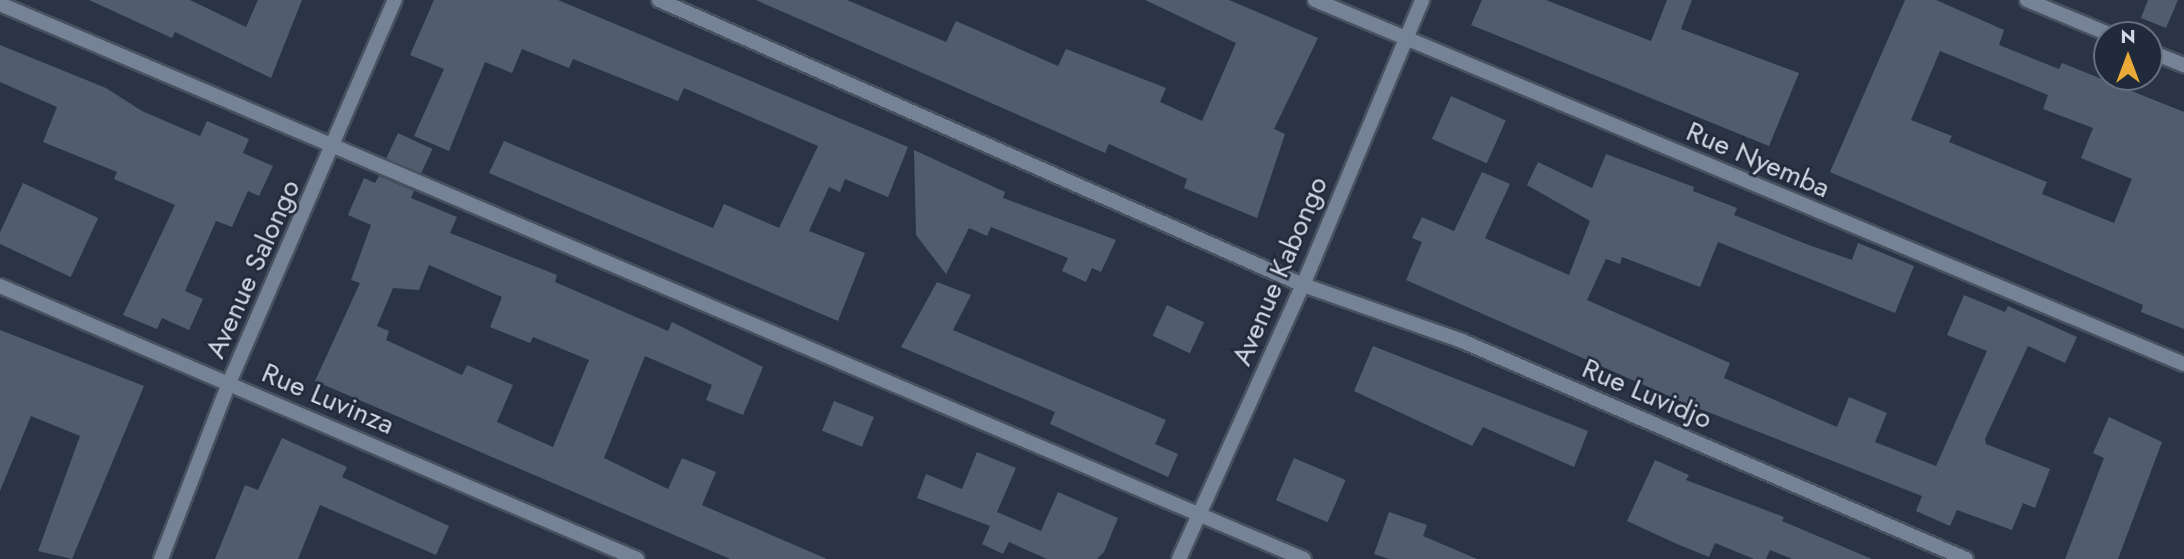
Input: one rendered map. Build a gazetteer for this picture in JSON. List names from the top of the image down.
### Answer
{
  "streets": {
    "street": [
      "Rue Nyemba",
      "Avenue Salongo",
      "Avenue Kabongo",
      "Rue Luvidjo",
      "Rue Luvinza"
    ]
  },
  "crossings": [
    ["Rue Nyemba", "Avenue Kabongo"],
    ["Avenue Salongo", "Rue Luvinza"],
    ["Avenue Kabongo", "Rue Luvidjo"]
  ],
  "north": "top"
}
